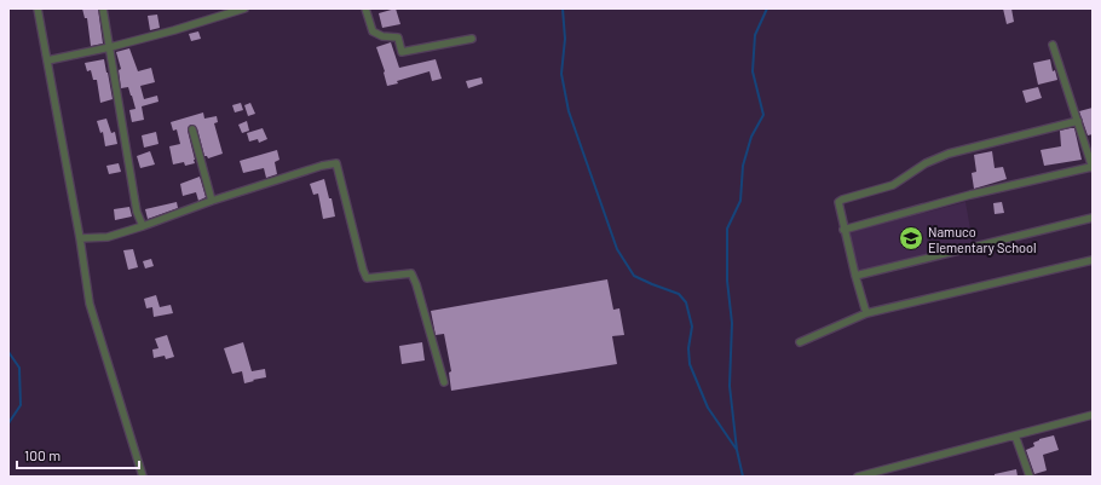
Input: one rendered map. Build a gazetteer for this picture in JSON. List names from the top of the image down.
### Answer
{
  "places": {
    "school or university": ["Namuco Elementary School"]
  },
  "scale_bar": "100 m"
}
